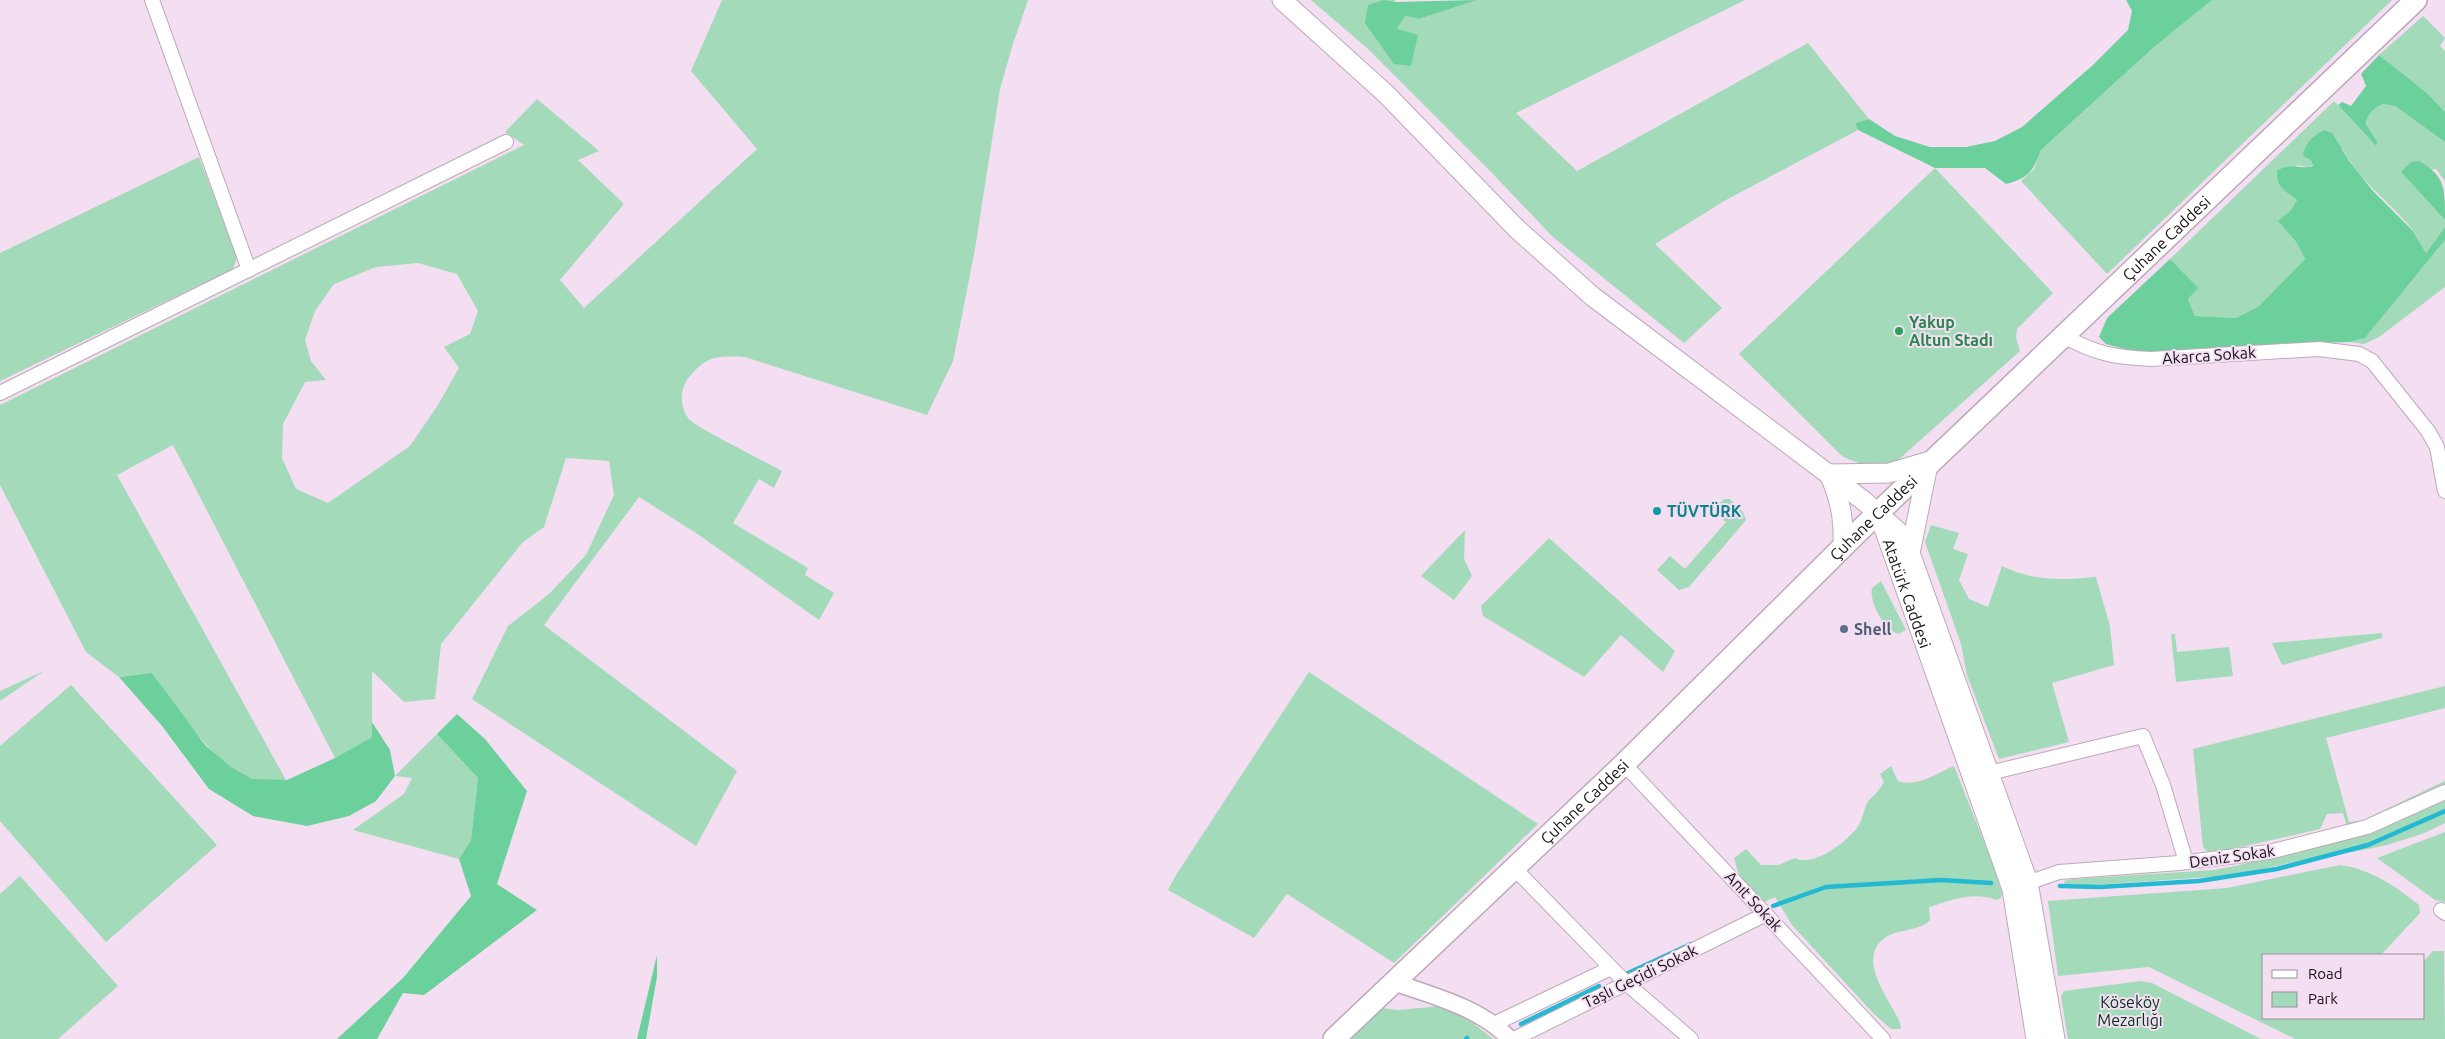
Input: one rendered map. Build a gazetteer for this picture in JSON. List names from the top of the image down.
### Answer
{
  "streets": {
    "main road": ["Çuhane Caddesi", "Atatürk Caddesi"],
    "street": [
      "Akarca Sokak",
      "Deniz Sokak",
      "Anıt Sokak",
      "Taşlı Geçidi Sokak"
    ]
  },
  "crossings": [
    ["Çuhane Caddesi", "Akarca Sokak"],
    ["Çuhane Caddesi", "Atatürk Caddesi"],
    ["Çuhane Caddesi", "Anıt Sokak"],
    ["Atatürk Caddesi", "Deniz Sokak"],
    ["Anıt Sokak", "Taşlı Geçidi Sokak"]
  ],
  "parks": ["Köseköy Mezarlığı"],
  "places": ["Yakup Altun Stadı", "TÜVTÜRK", "Shell"],
  "legend": ["Road", "Park"]
}
